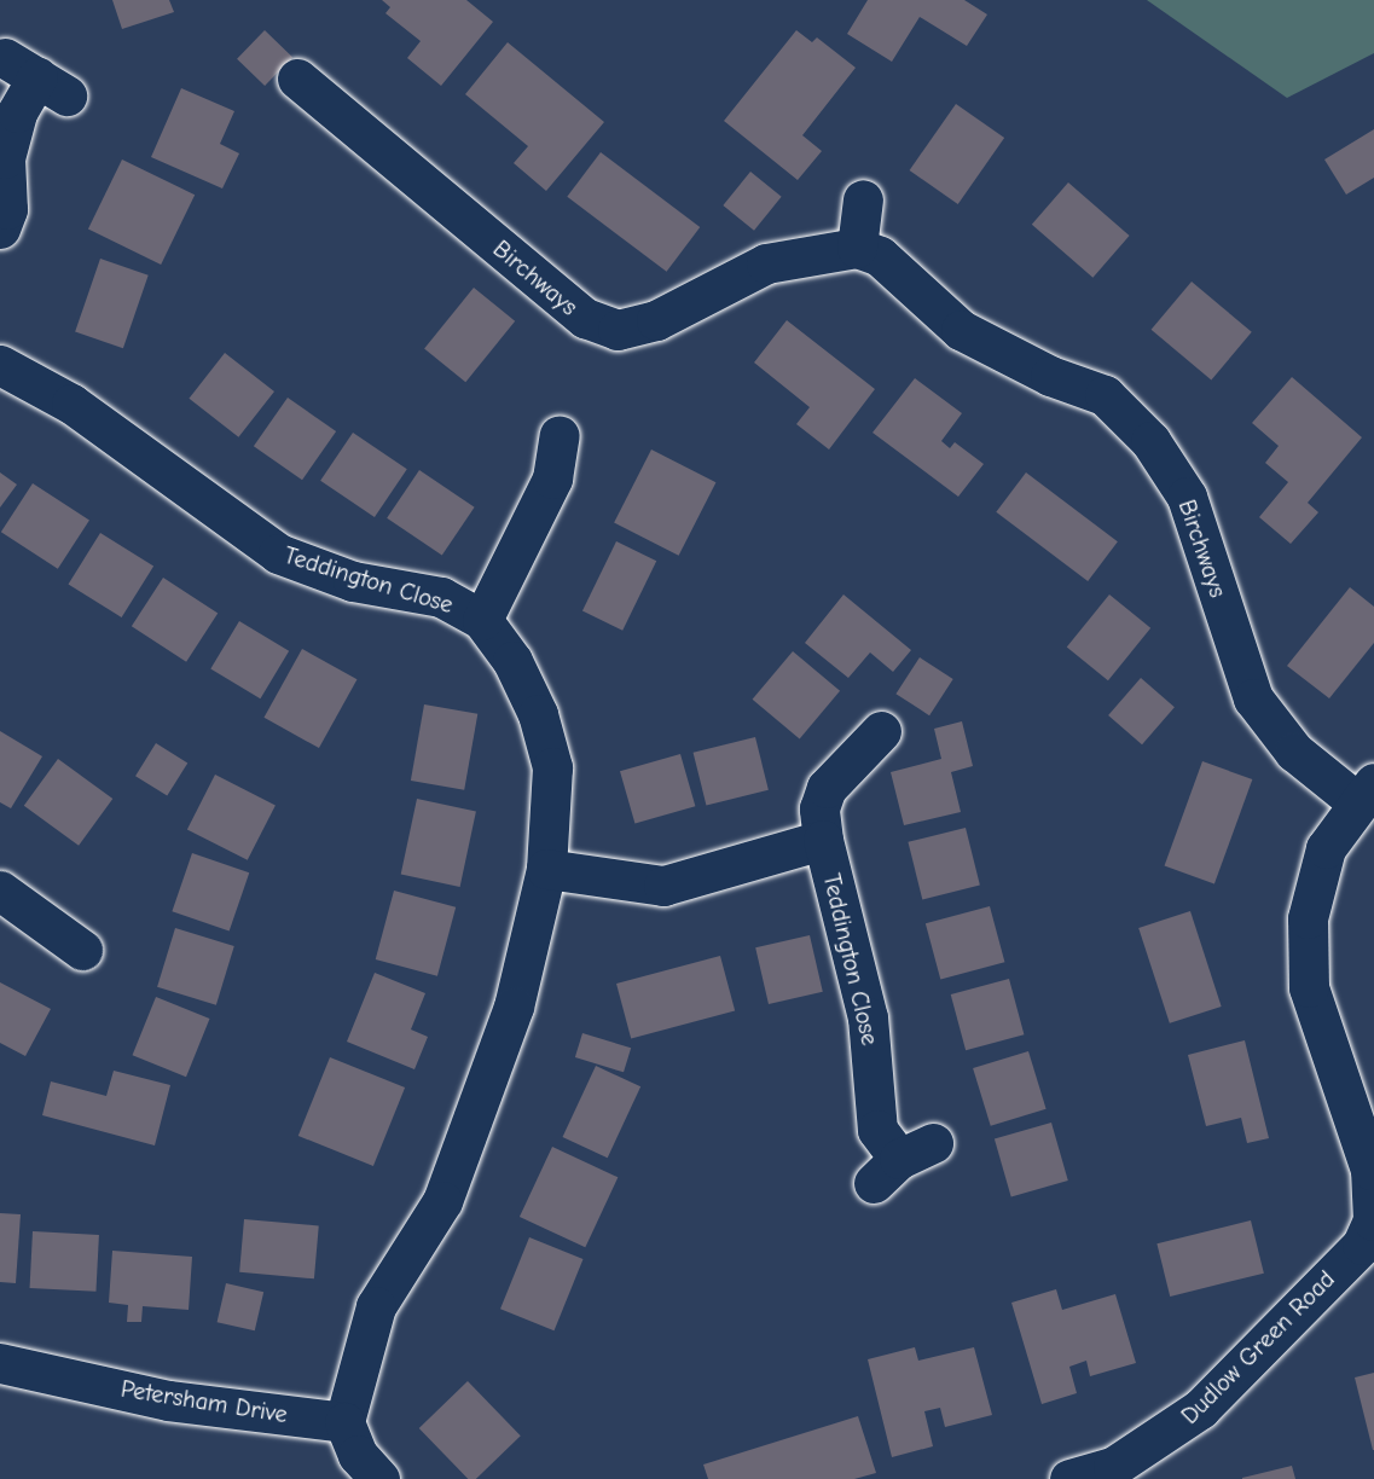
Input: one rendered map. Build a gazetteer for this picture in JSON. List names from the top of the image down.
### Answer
{
  "streets": {
    "street": [
      "Birchways",
      "Teddington Close",
      "Dudlow Green Road",
      "Petersham Drive"
    ]
  },
  "crossings": [
    ["Birchways", "Dudlow Green Road"],
    ["Teddington Close", "Petersham Drive"]
  ]
}
